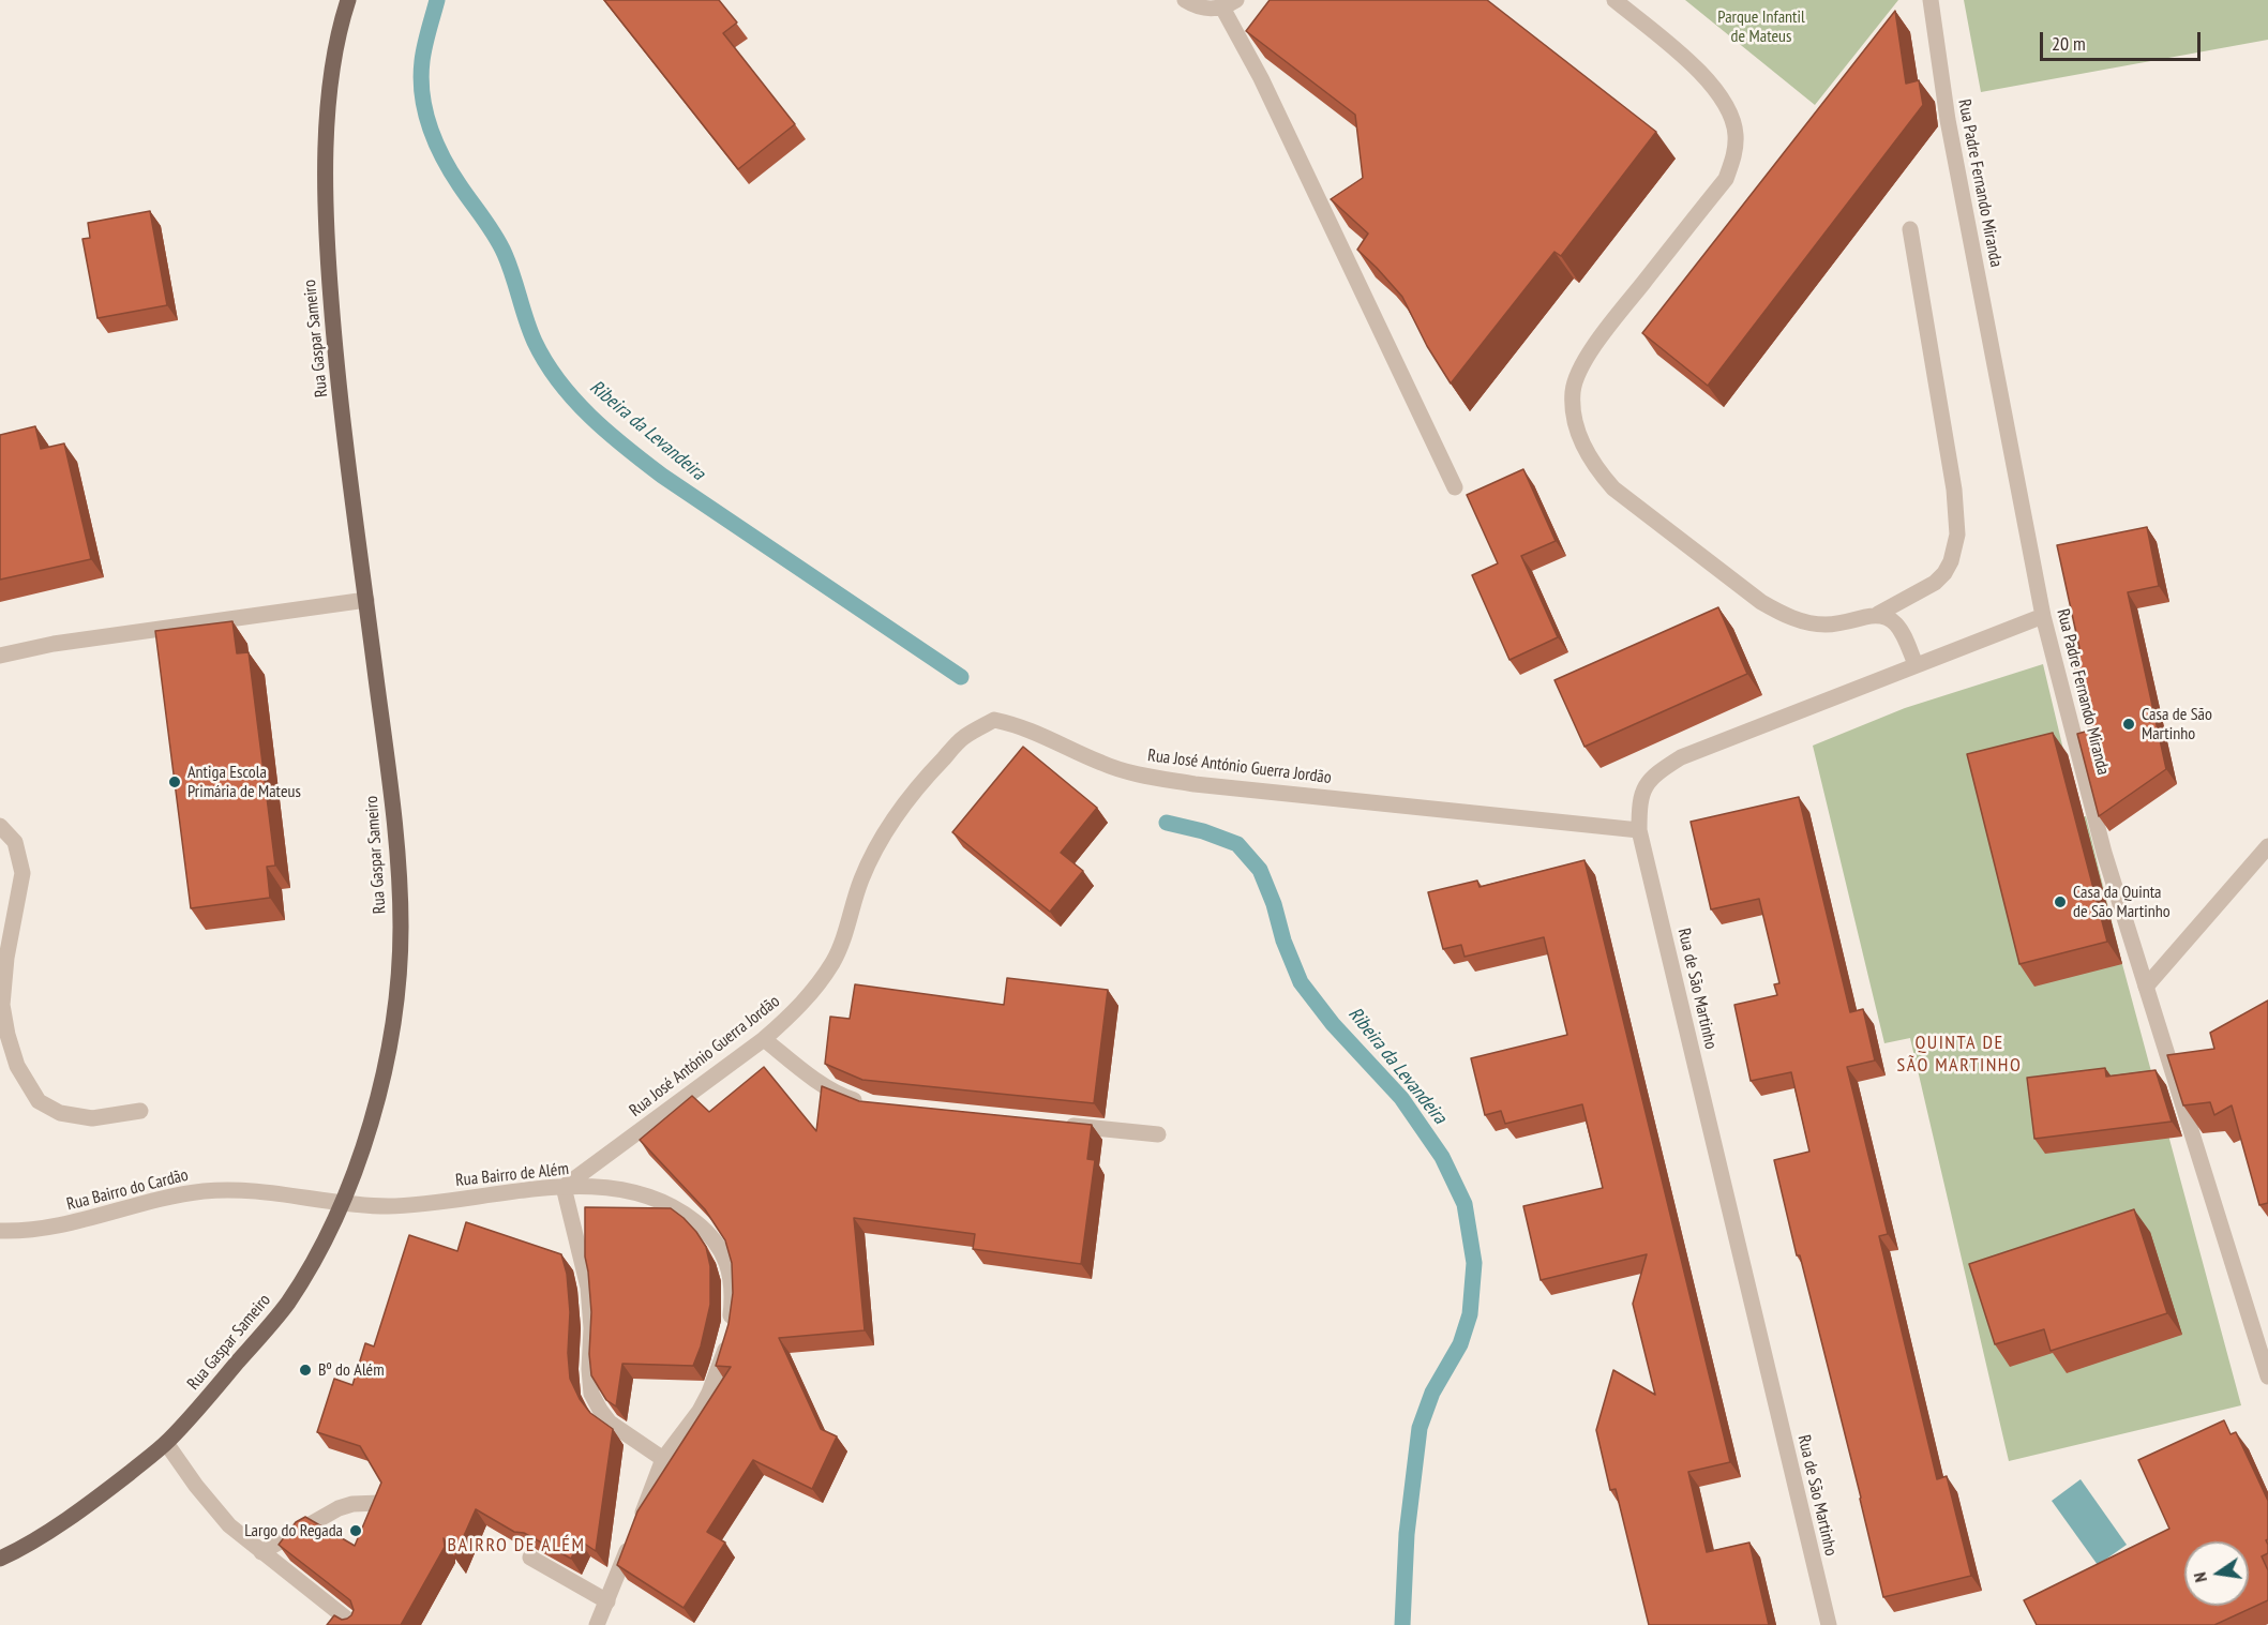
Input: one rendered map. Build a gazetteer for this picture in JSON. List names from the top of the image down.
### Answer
{
  "streets": {
    "main road": ["Rua Gaspar Sameiro"],
    "street": [
      "Rua Padre Fernando Miranda",
      "Rua José António Guerra Jordão",
      "Rua de São Martinho",
      "Rua Bairro de Além",
      "Rua Bairro do Cardão"
    ]
  },
  "crossings": [
    ["Rua Padre Fernando Miranda", "Rua de São Martinho"],
    ["Rua Gaspar Sameiro", "Rua Bairro de Além"],
    ["Rua Gaspar Sameiro", "Rua Bairro do Cardão"],
    ["Rua José António Guerra Jordão", "Rua de São Martinho"],
    ["Rua José António Guerra Jordão", "Rua Bairro de Além"],
    ["Rua Bairro de Além", "Rua Bairro do Cardão"]
  ],
  "districts": ["QUINTA DE SÃO MARTINHO", "BAIRRO DE ALÉM"],
  "water": ["Ribeira da Levandeira"],
  "parks": ["Parque Infantil de Mateus"],
  "places": [
    "Casa de São Martinho",
    "Antiga Escola Primária de Mateus",
    "Casa da Quinta de São Martinho",
    "Bº do Além",
    "Largo do Regada"
  ],
  "scale_bar": "20 m",
  "north": "left"
}
